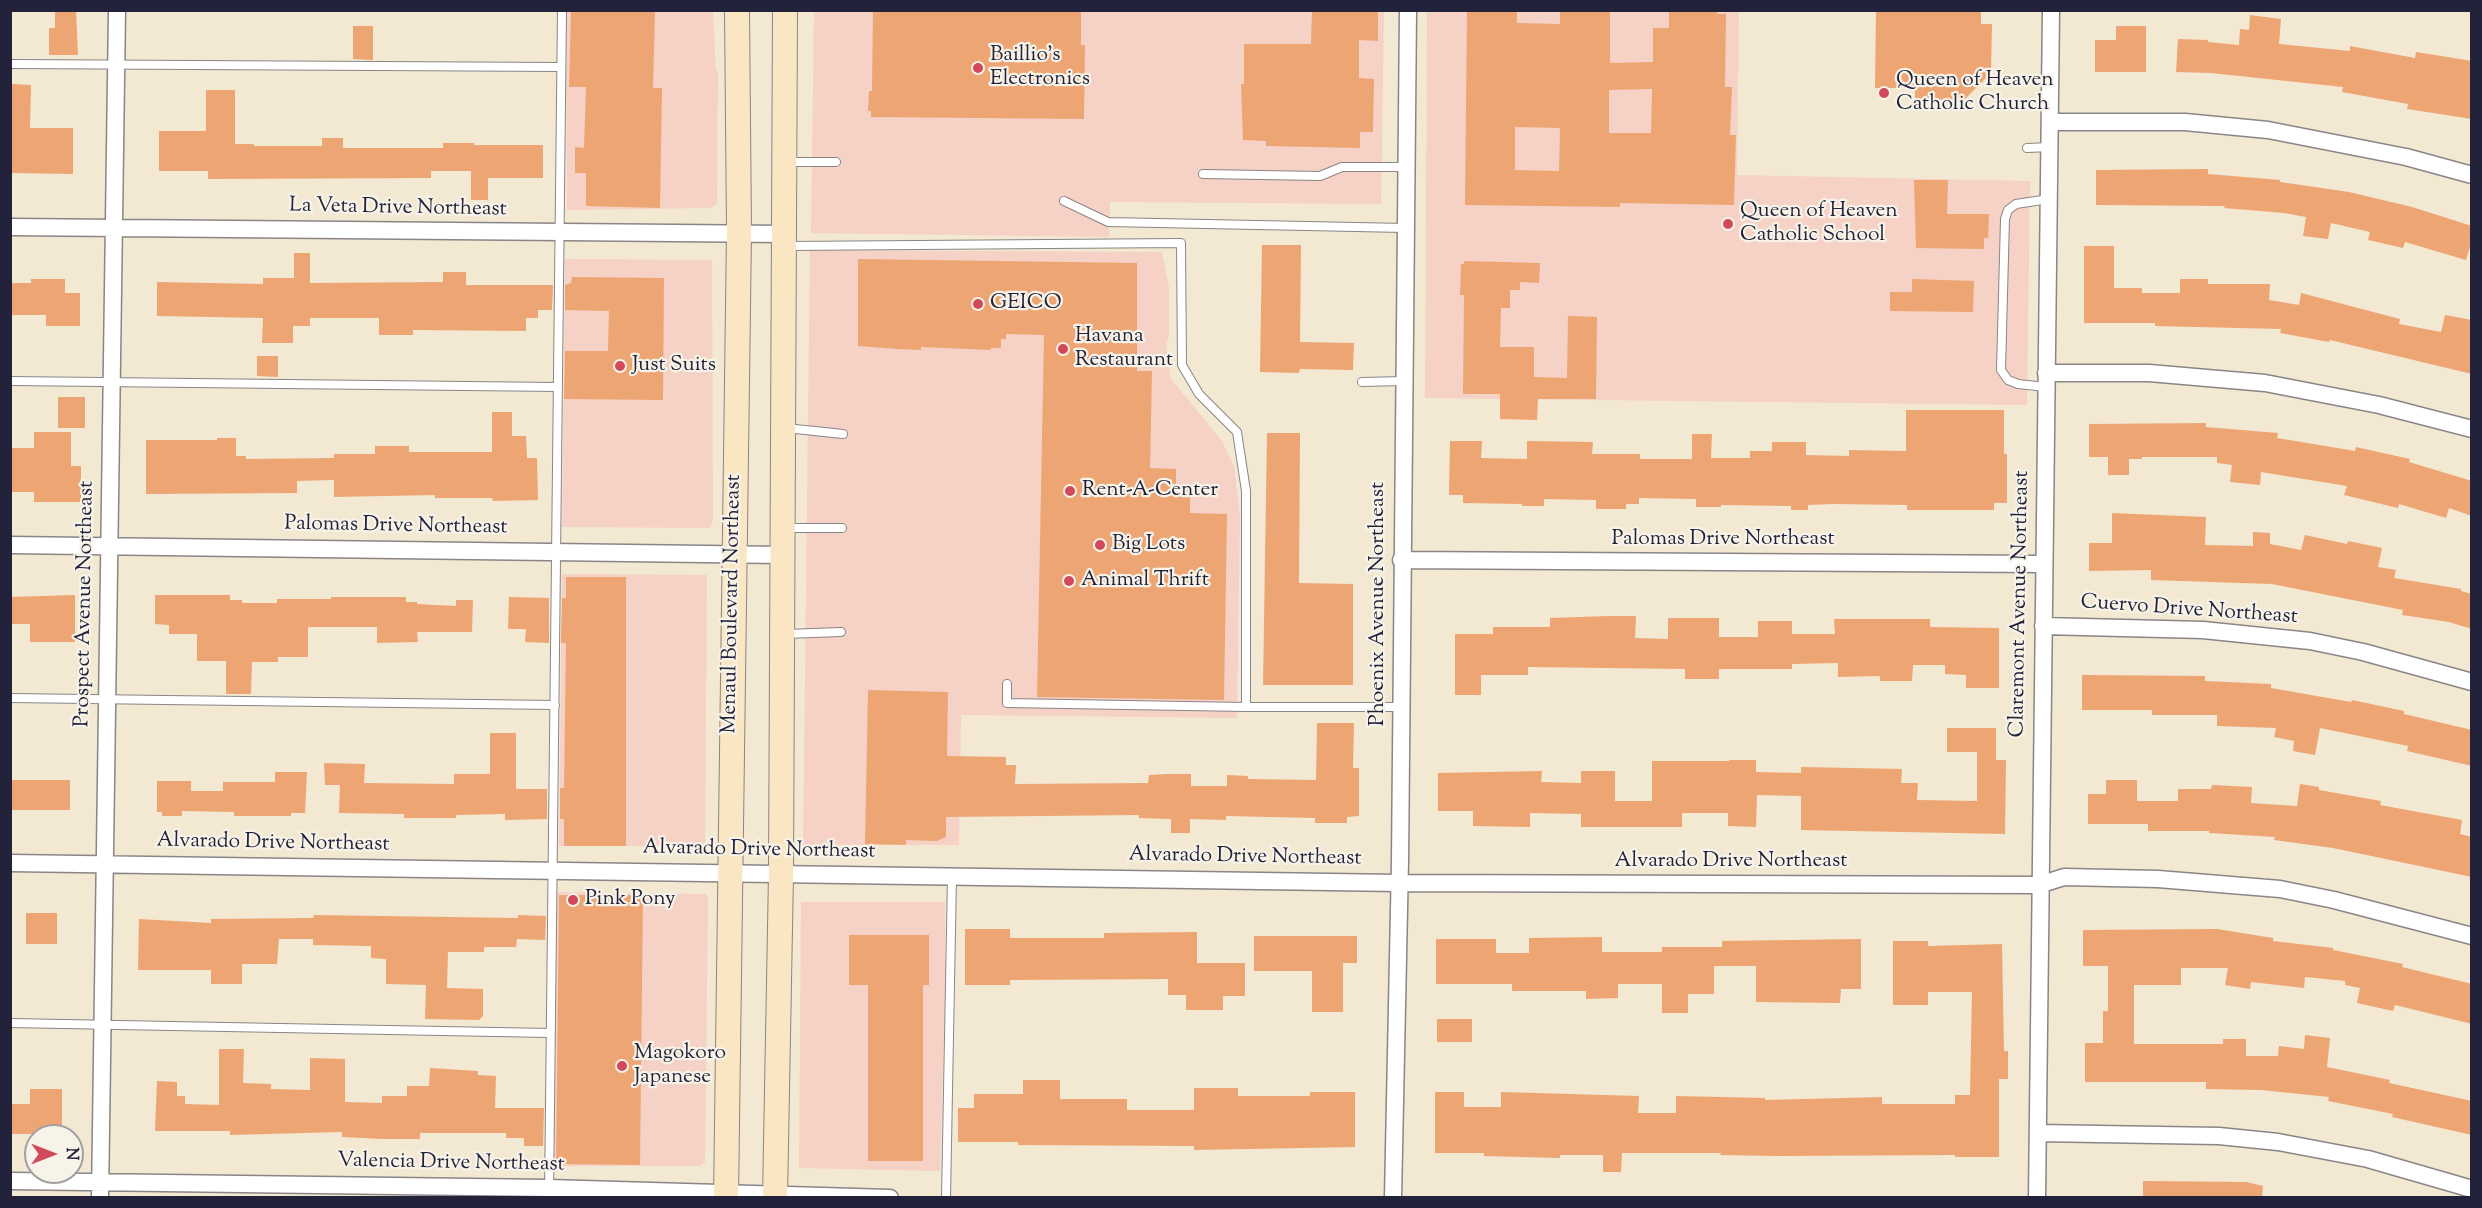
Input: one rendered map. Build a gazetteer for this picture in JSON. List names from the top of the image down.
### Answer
{
  "streets": {
    "main road": ["Menaul Boulevard Northeast"],
    "street": [
      "La Veta Drive Northeast",
      "Palomas Drive Northeast",
      "Prospect Avenue Northeast",
      "Phoenix Avenue Northeast",
      "Claremont Avenue Northeast",
      "Cuervo Drive Northeast",
      "Alvarado Drive Northeast",
      "Valencia Drive Northeast"
    ]
  },
  "crossings": [
    ["La Veta Drive Northeast", "Prospect Avenue Northeast"],
    ["La Veta Drive Northeast", "Menaul Boulevard Northeast"],
    ["Palomas Drive Northeast", "Prospect Avenue Northeast"],
    ["Palomas Drive Northeast", "Menaul Boulevard Northeast"],
    ["Palomas Drive Northeast", "Phoenix Avenue Northeast"],
    ["Palomas Drive Northeast", "Claremont Avenue Northeast"],
    ["Prospect Avenue Northeast", "Alvarado Drive Northeast"],
    ["Prospect Avenue Northeast", "Valencia Drive Northeast"],
    ["Menaul Boulevard Northeast", "Alvarado Drive Northeast"],
    ["Menaul Boulevard Northeast", "Valencia Drive Northeast"],
    ["Phoenix Avenue Northeast", "Alvarado Drive Northeast"],
    ["Claremont Avenue Northeast", "Cuervo Drive Northeast"],
    ["Claremont Avenue Northeast", "Alvarado Drive Northeast"]
  ],
  "places": [
    "Baillio's Electronics",
    "Queen of Heaven Catholic Church",
    "Queen of Heaven Catholic School",
    "GEICO",
    "Havana Restaurant",
    "Just Suits",
    "Rent-A-Center",
    "Big Lots",
    "Animal Thrift",
    "Pink Pony",
    "Magokoro Japanese"
  ],
  "north": "right"
}
